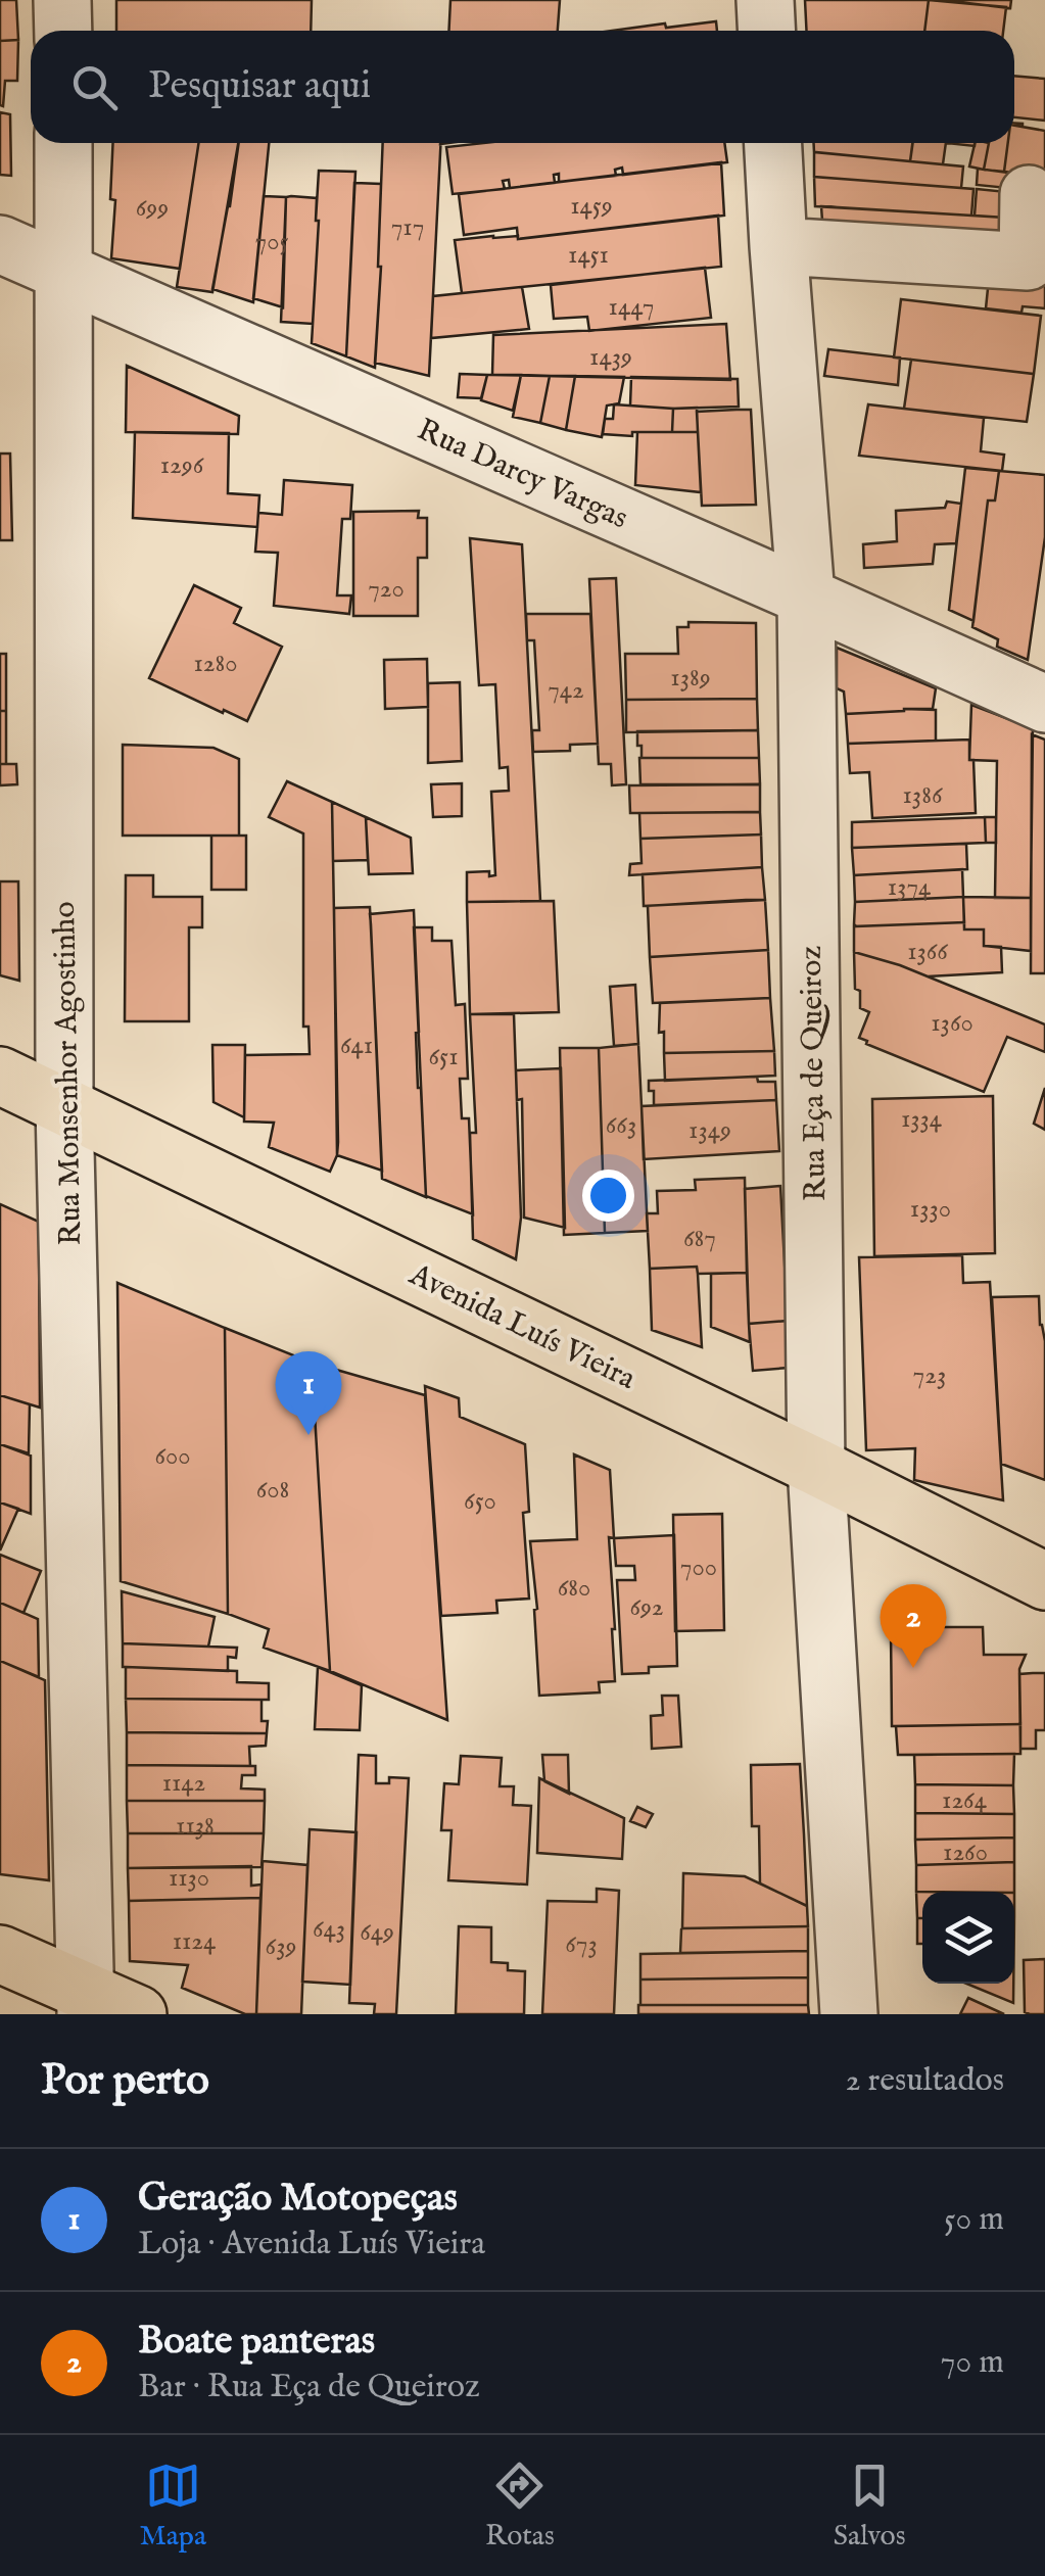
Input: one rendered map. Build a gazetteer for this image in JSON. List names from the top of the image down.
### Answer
{
  "streets": {
    "main road": ["Avenida Luís Vieira"],
    "street": ["Rua Darcy Vargas", "Rua Monsenhor Agostinho", "Rua Eça de Queiroz"]
  },
  "crossings": [
    ["Rua Darcy Vargas", "Rua Monsenhor Agostinho"],
    ["Rua Darcy Vargas", "Rua Eça de Queiroz"],
    ["Rua Monsenhor Agostinho", "Avenida Luís Vieira"],
    ["Rua Eça de Queiroz", "Avenida Luís Vieira"]
  ],
  "house_numbers": [
    "1459",
    "699",
    "717",
    "705",
    "1451",
    "1447",
    "1439",
    "1296",
    "720",
    "1280",
    "1389",
    "742",
    "1386",
    "1374",
    "1366",
    "1360",
    "641",
    "651",
    "1334",
    "663",
    "1349",
    "1330",
    "687",
    "723",
    "600",
    "608",
    "650",
    "700",
    "680",
    "692",
    "1142",
    "1264",
    "1138",
    "1260",
    "1130",
    "643",
    "649",
    "1124",
    "673",
    "639"
  ],
  "page": {
    "search": "Pesquisar aqui",
    "pins": ["1", "2"],
    "heading": ["Por perto", "2 resultados"],
    "list": [
      {
        "mark": "1",
        "name": "Geração Motopeças",
        "note": "Loja · Avenida Luís Vieira",
        "value": "50 m"
      },
      {
        "mark": "2",
        "name": "Boate panteras",
        "note": "Bar · Rua Eça de Queiroz",
        "value": "70 m"
      }
    ],
    "nav": ["Mapa", "Rotas", "Salvos"]
  }
}
